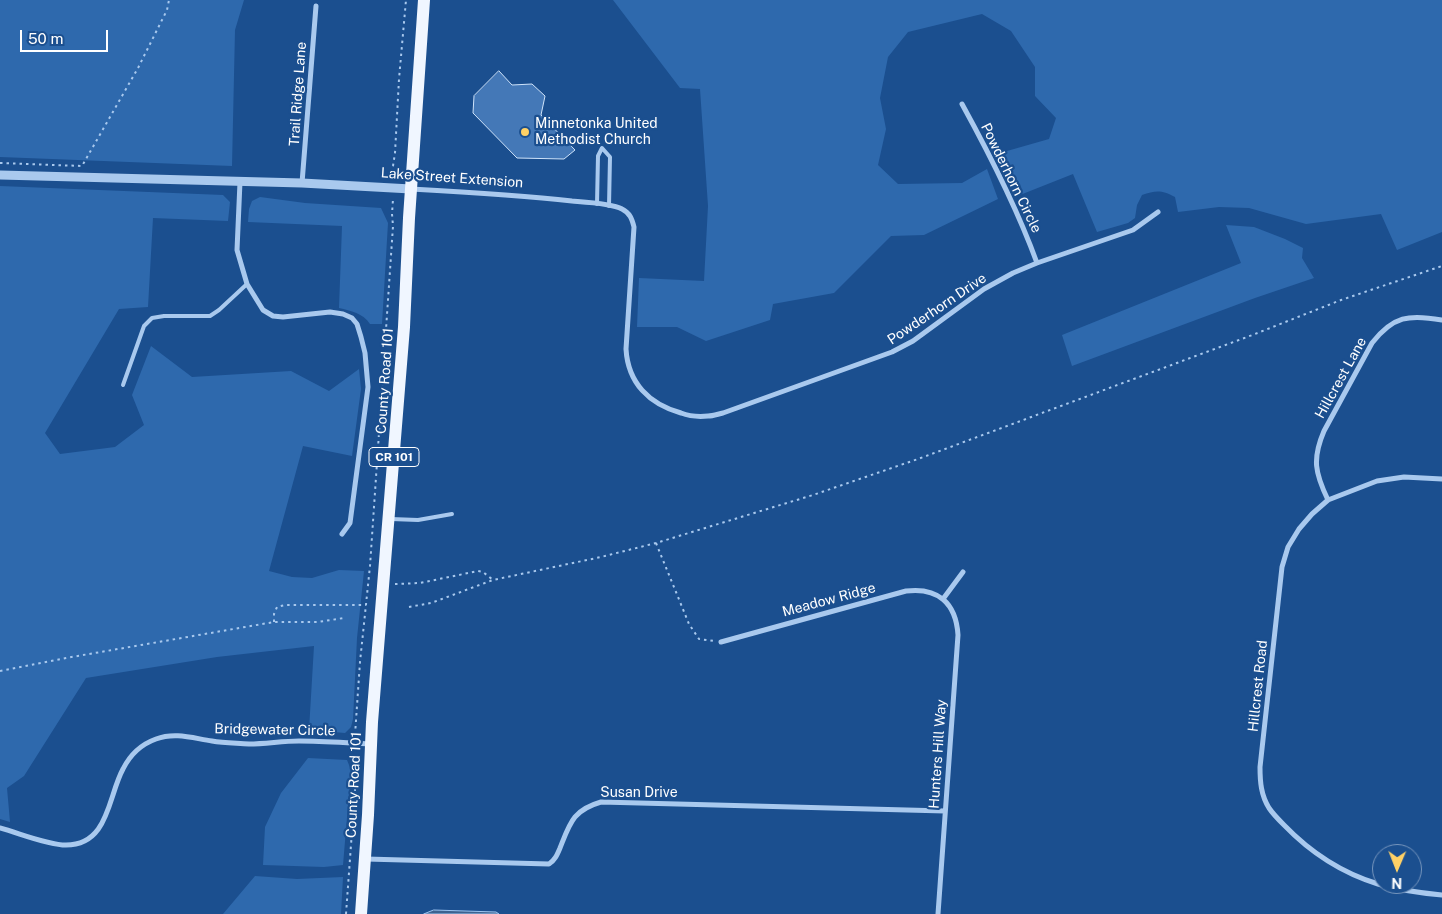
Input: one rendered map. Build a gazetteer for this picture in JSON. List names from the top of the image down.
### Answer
{
  "streets": {
    "main road": ["County Road 101", "CR 101"],
    "street": [
      "Trail Ridge Lane",
      "Lake Street Extension",
      "Powderhorn Circle",
      "Powderhorn Drive",
      "Hillcrest Lane",
      "Meadow Ridge",
      "Hillcrest Road",
      "Bridgewater Circle",
      "Hunters Hill Way",
      "Susan Drive"
    ]
  },
  "crossings": [
    ["Trail Ridge Lane", "Lake Street Extension"],
    ["Lake Street Extension", "Powderhorn Drive"],
    ["Lake Street Extension", "County Road 101"],
    ["Powderhorn Circle", "Powderhorn Drive"],
    ["Hillcrest Lane", "Hillcrest Road"],
    ["County Road 101", "Bridgewater Circle"],
    ["County Road 101", "Susan Drive"],
    ["Meadow Ridge", "Hunters Hill Way"],
    ["Hunters Hill Way", "Susan Drive"]
  ],
  "places": ["Minnetonka United Methodist Church"],
  "scale_bar": "50 m",
  "north": "bottom"
}
